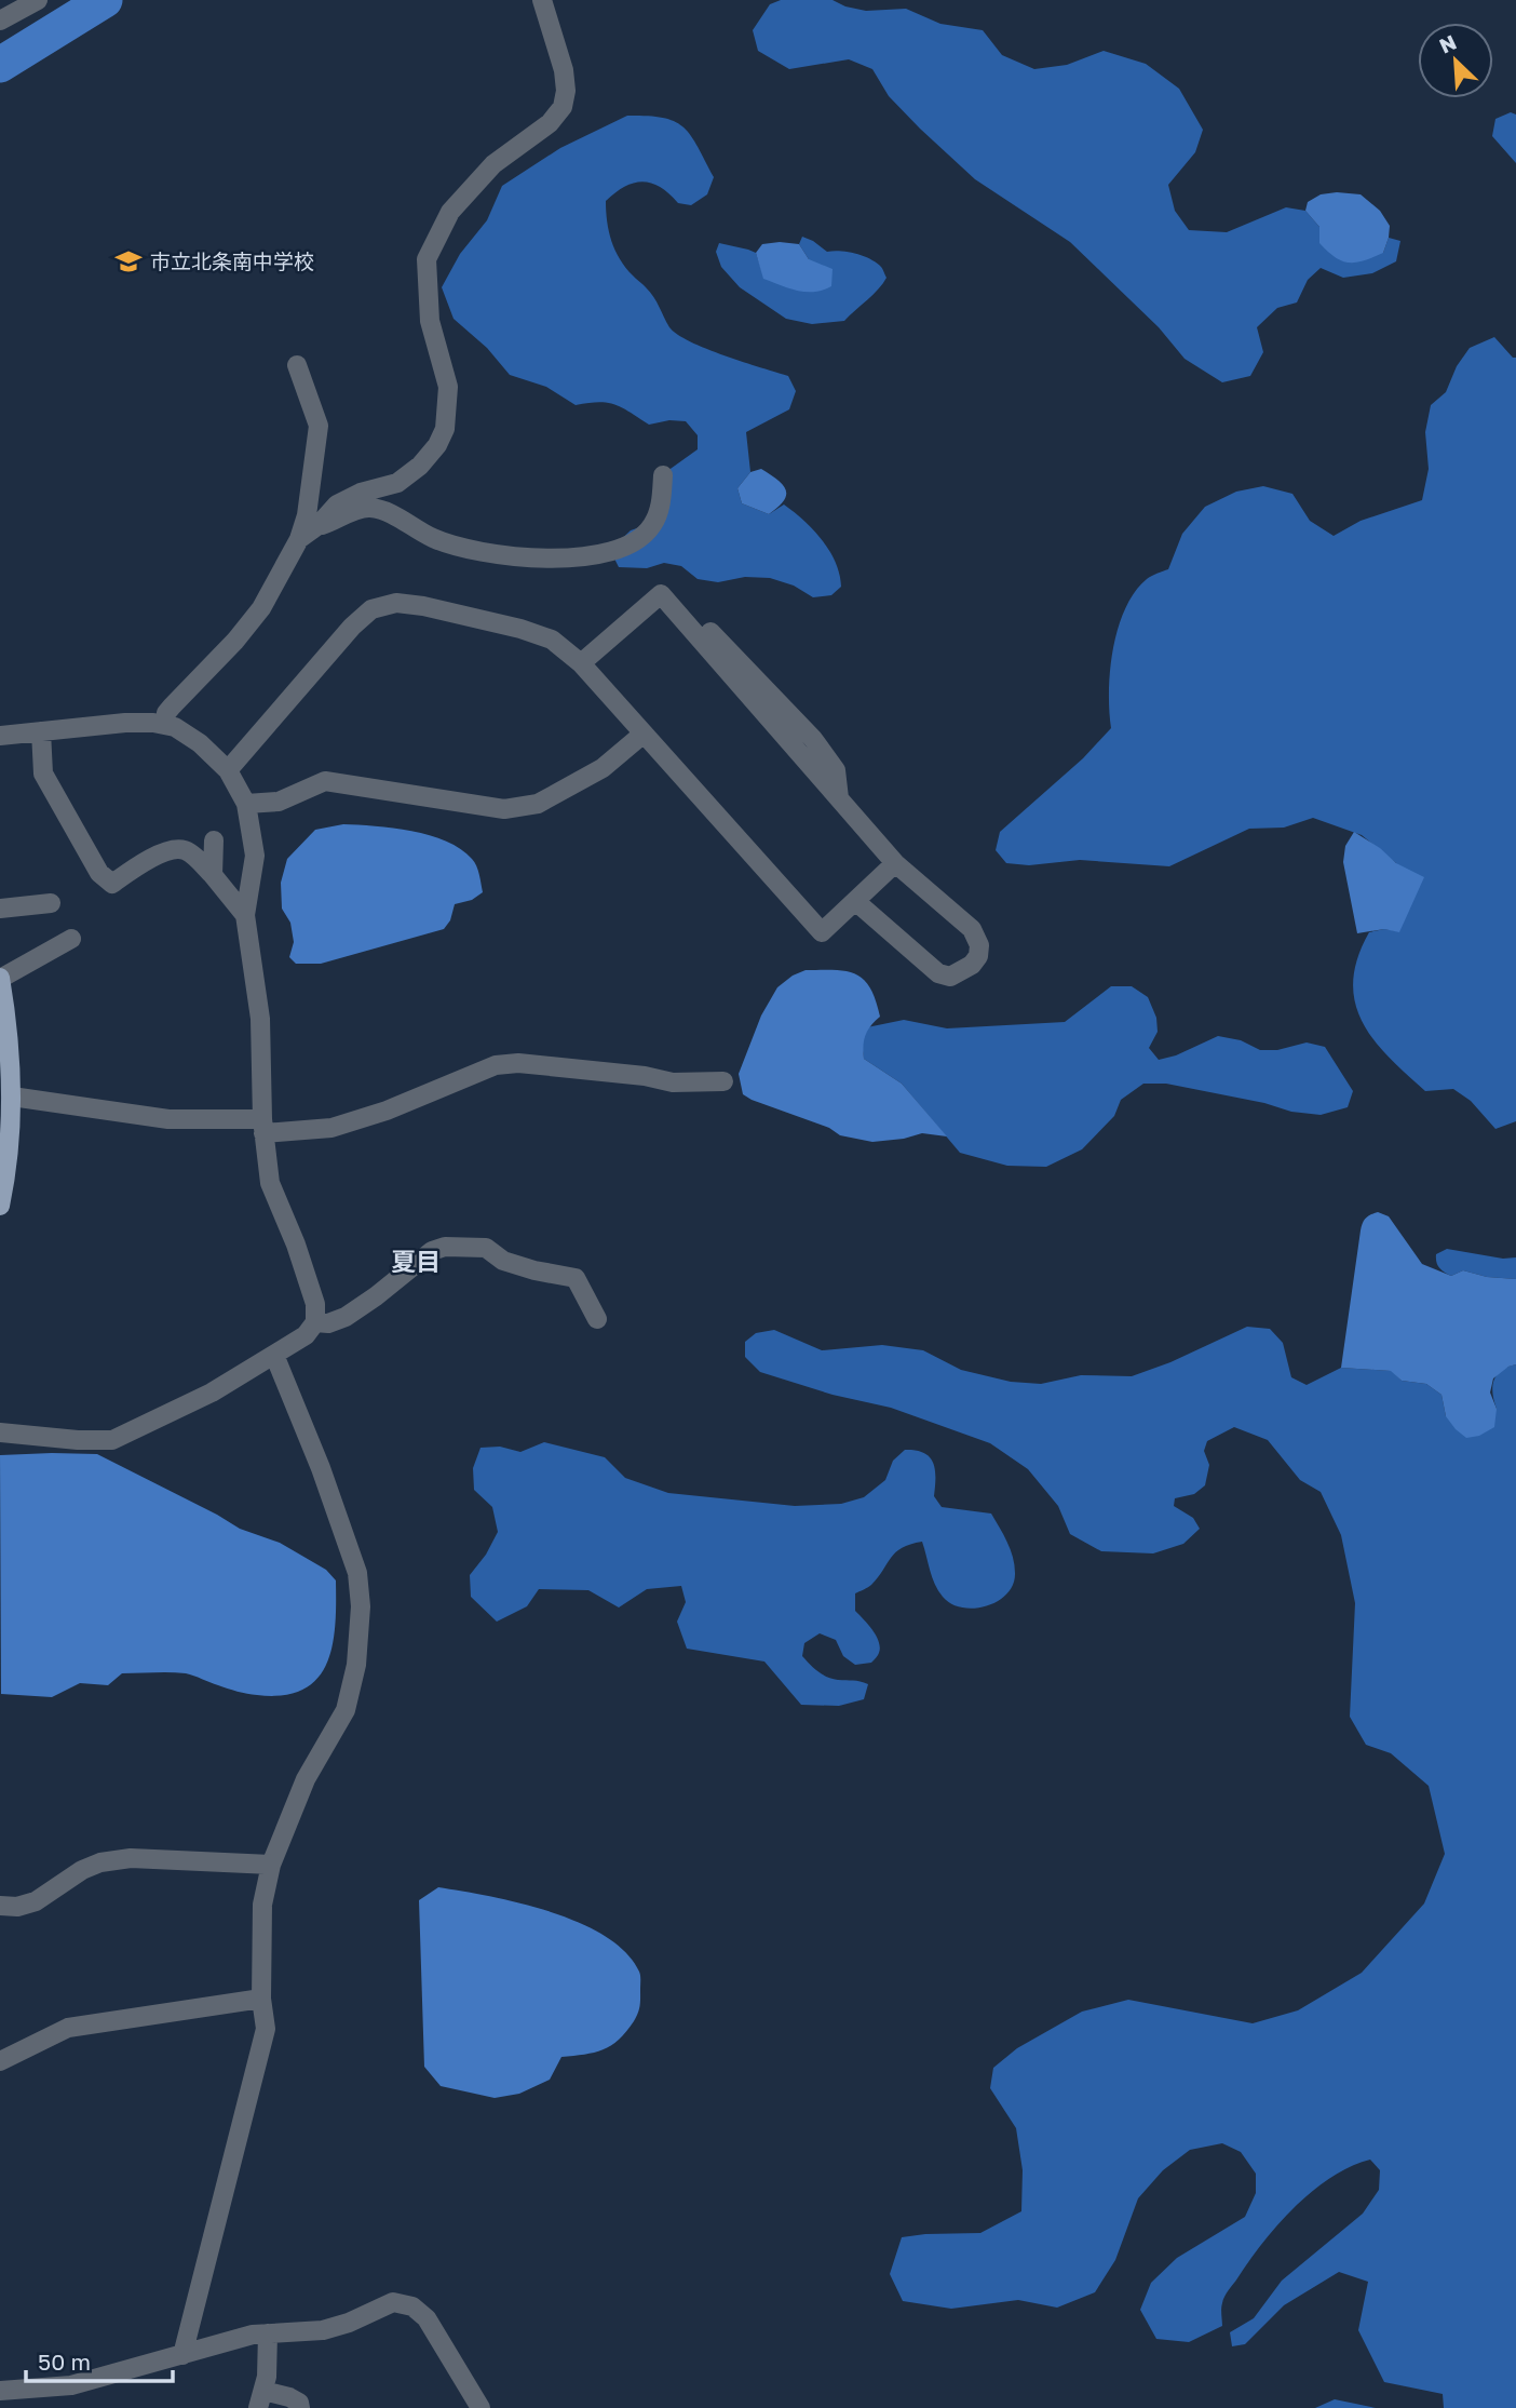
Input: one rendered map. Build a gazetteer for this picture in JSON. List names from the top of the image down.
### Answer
{
  "districts": ["夏目"],
  "places": {
    "school or university": ["市立北条南中学校"]
  },
  "scale_bar": "50 m",
  "north": "top left"
}
